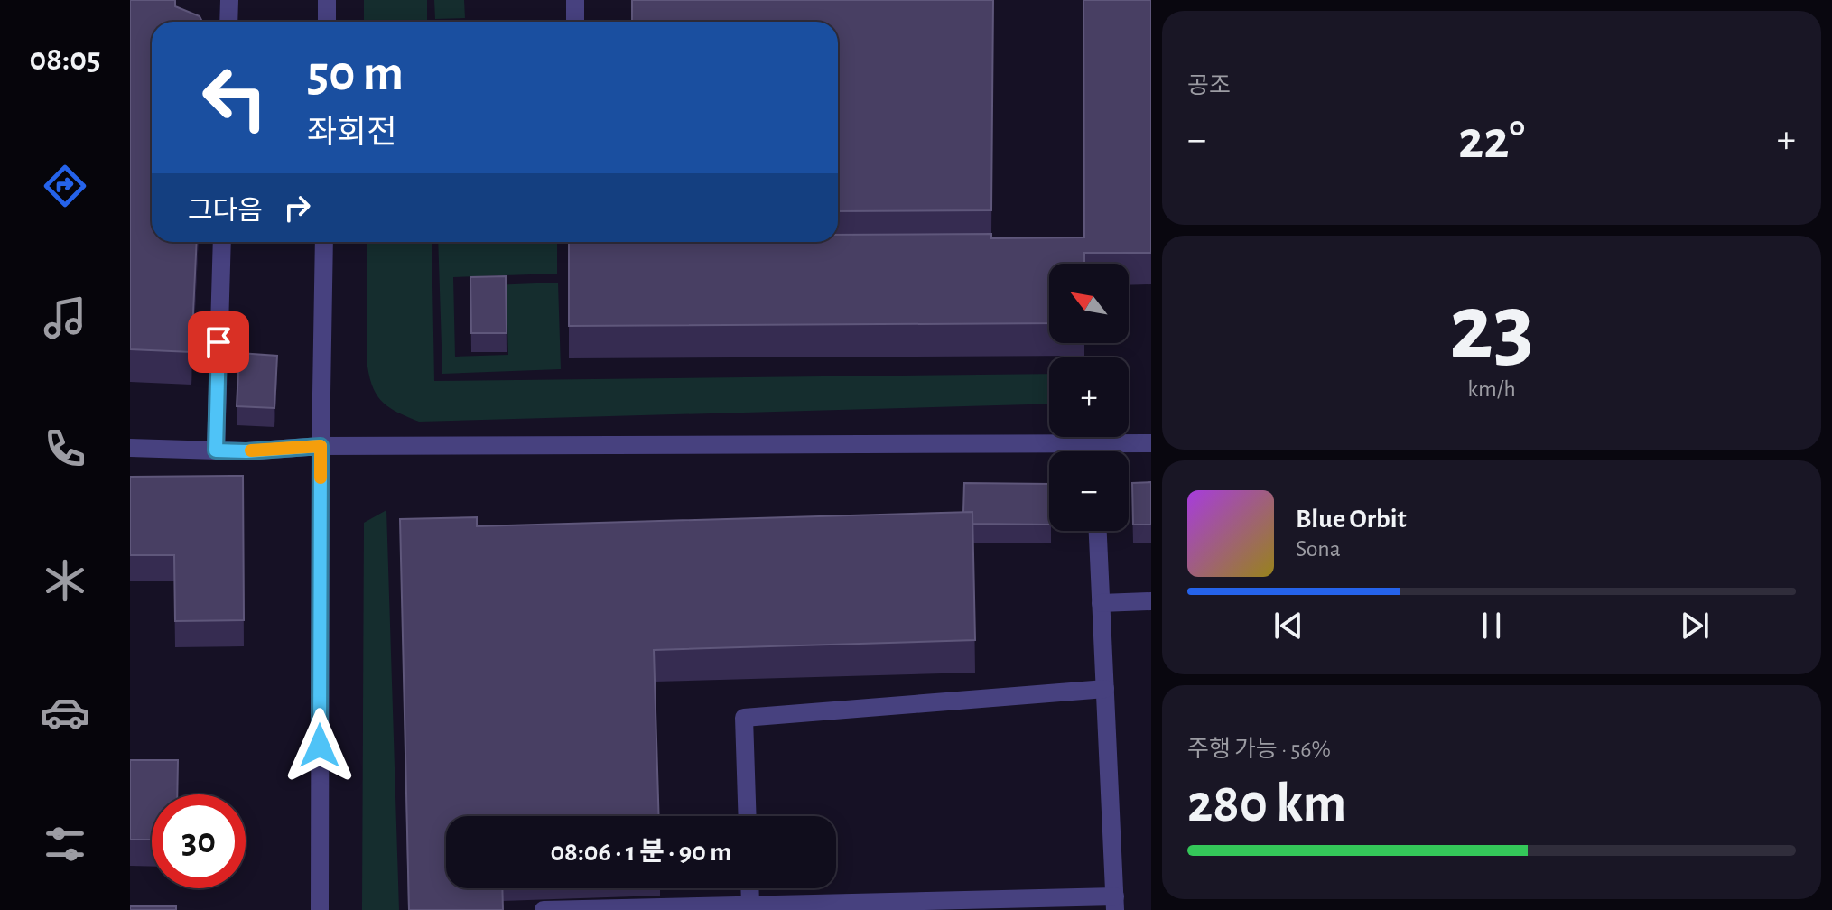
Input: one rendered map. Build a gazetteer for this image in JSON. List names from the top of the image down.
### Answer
{
  "north": "top left",
  "page": {
    "tabs": "08:05",
    "tile": [
      "공조",
      ["23", "km/h"],
      ["주행 가능 · 56%", "280 km"]
    ],
    "turn": ["50 m", "좌회전"],
    "heat": ["−", "22°", "+"],
    "then": "그다음",
    "map_buttons": ["+", "−"],
    "song": ["Blue Orbit", "Sona"],
    "limit": "30",
    "trip": "08:06 · 1 분 · 90 m"
  }
}
